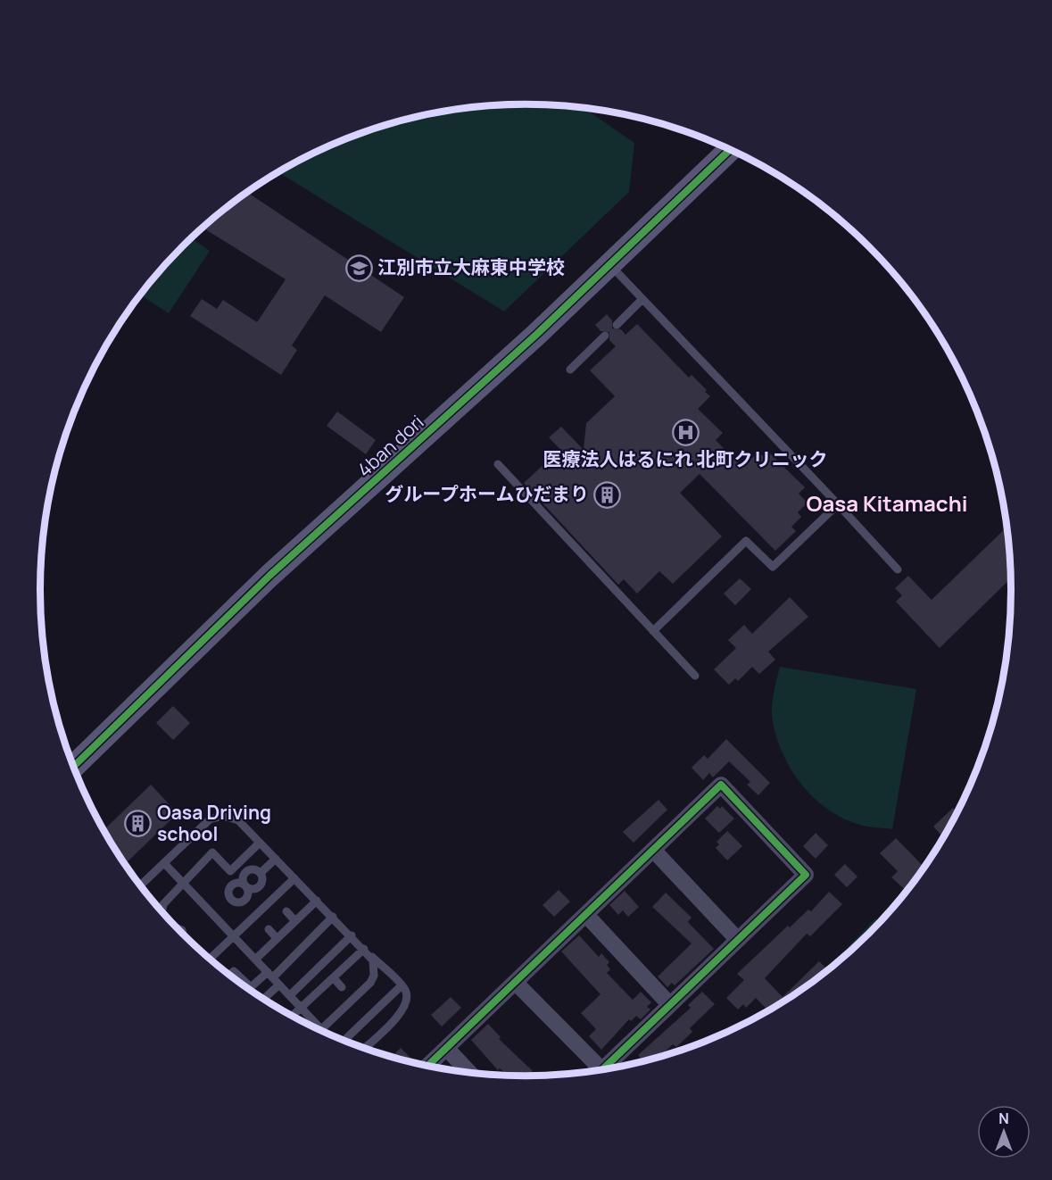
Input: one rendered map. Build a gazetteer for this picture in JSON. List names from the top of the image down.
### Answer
{
  "streets": {
    "street": ["4ban dori"]
  },
  "districts": ["Oasa Kitamachi"],
  "places": {
    "school or university": ["江別市立大麻東中学校"],
    "hospital": ["医療法人はるにれ 北町クリニック"],
    "building": ["グループホームひだまり", "Oasa Driving school"]
  },
  "north": "top"
}
